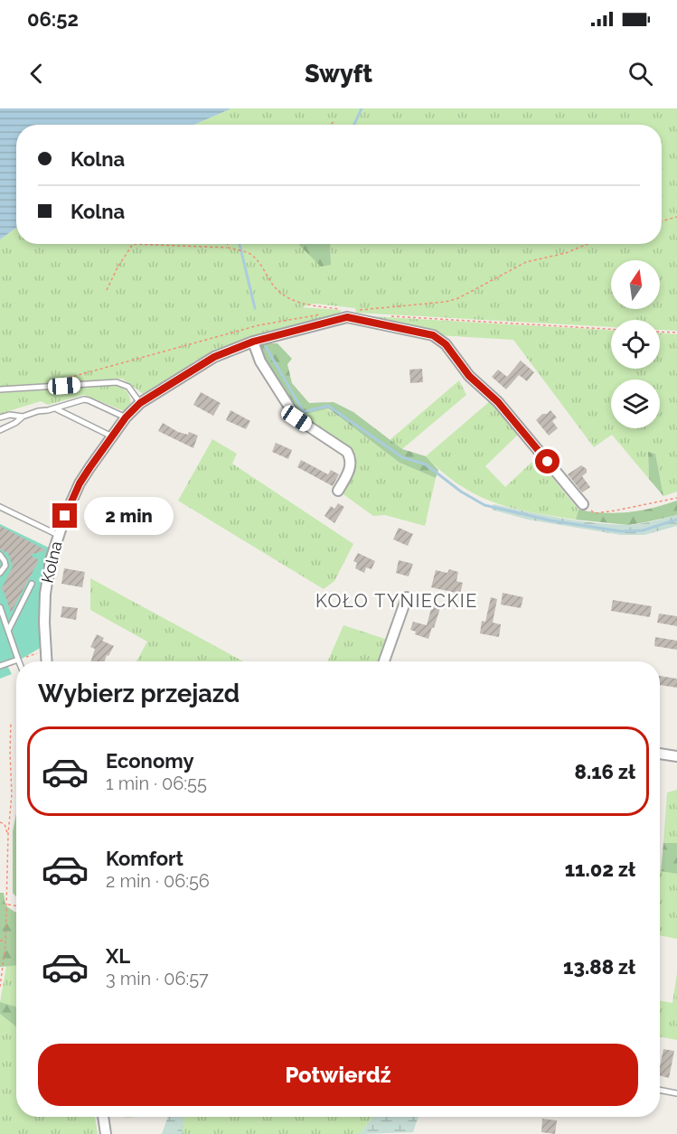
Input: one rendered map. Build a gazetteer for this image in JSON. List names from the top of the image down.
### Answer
{
  "streets": {
    "street": ["Kolna"]
  },
  "districts": ["KOŁO TYNIECKIE"],
  "north": "top",
  "page": {
    "status": "06:52",
    "header": "Swyft",
    "banner": ["Kolna", "Kolna"],
    "bubble": "2 min",
    "heading": "Wybierz przejazd",
    "list": [
      {
        "name": "Economy",
        "note": "1 min · 06:55",
        "value": "8.16 zł"
      },
      {
        "name": "Komfort",
        "note": "2 min · 06:56",
        "value": "11.02 zł"
      },
      {
        "name": "XL",
        "note": "3 min · 06:57",
        "value": "13.88 zł"
      }
    ],
    "buttons": "Potwierdź"
  }
}
